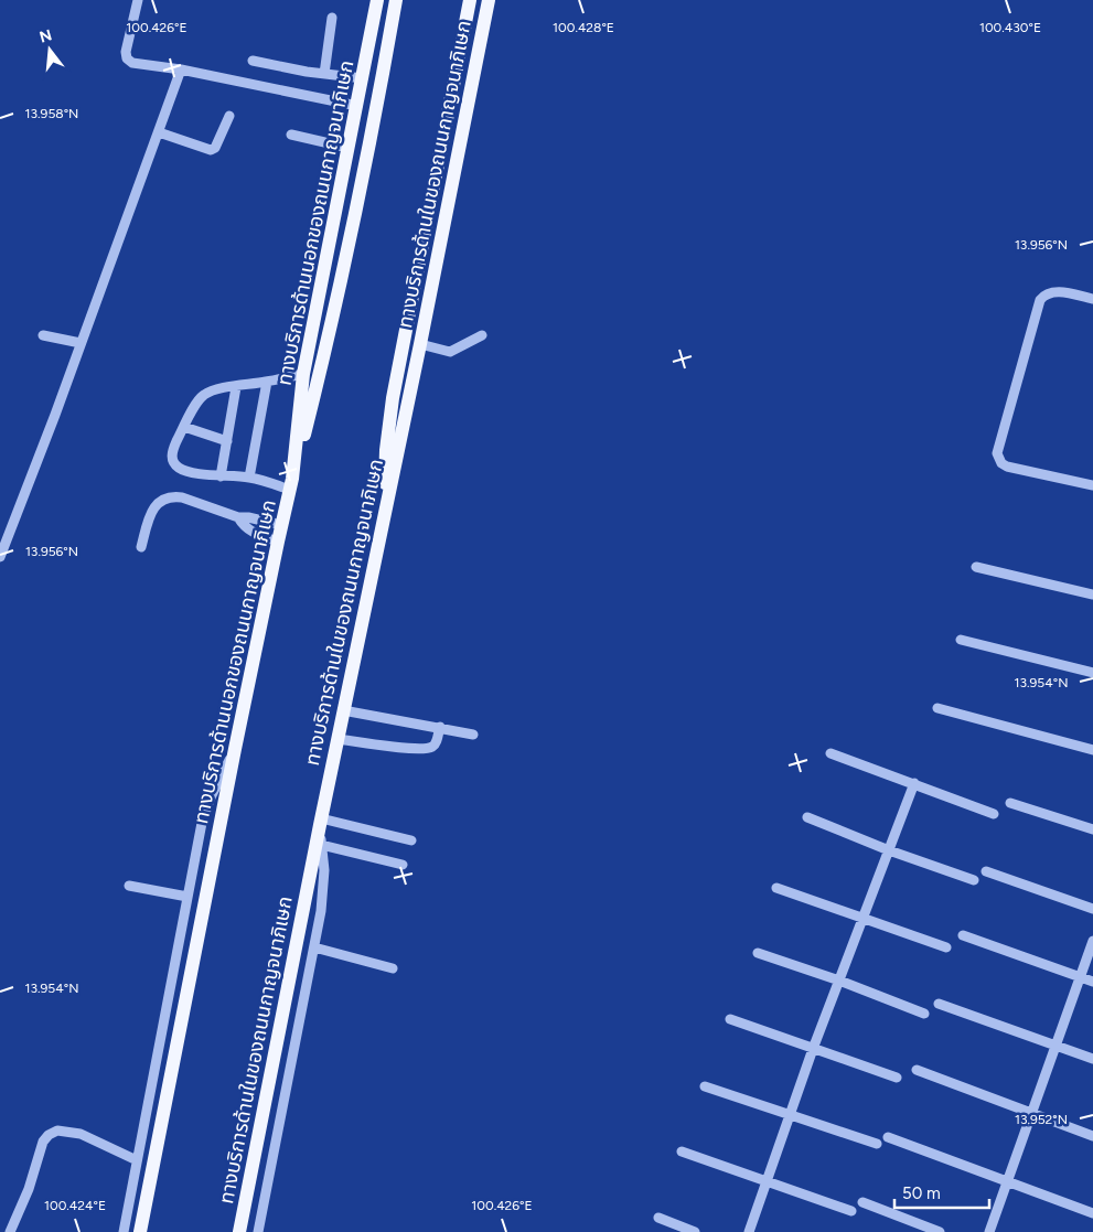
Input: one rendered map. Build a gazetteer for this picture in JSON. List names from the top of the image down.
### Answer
{
  "streets": {
    "main road": ["ทางบริการด้านในของถนนกาญจนาภิเษก", "ทางบริการด้านนอกของถนนกาญจนาภิเษก"]
  },
  "scale_bar": "50 m",
  "north": "top",
  "coordinates": [
    "100.426°E",
    "100.428°E",
    "100.430°E",
    "13.958°N",
    "13.956°N",
    "13.954°N",
    "13.952°N",
    "100.424°E"
  ]
}
